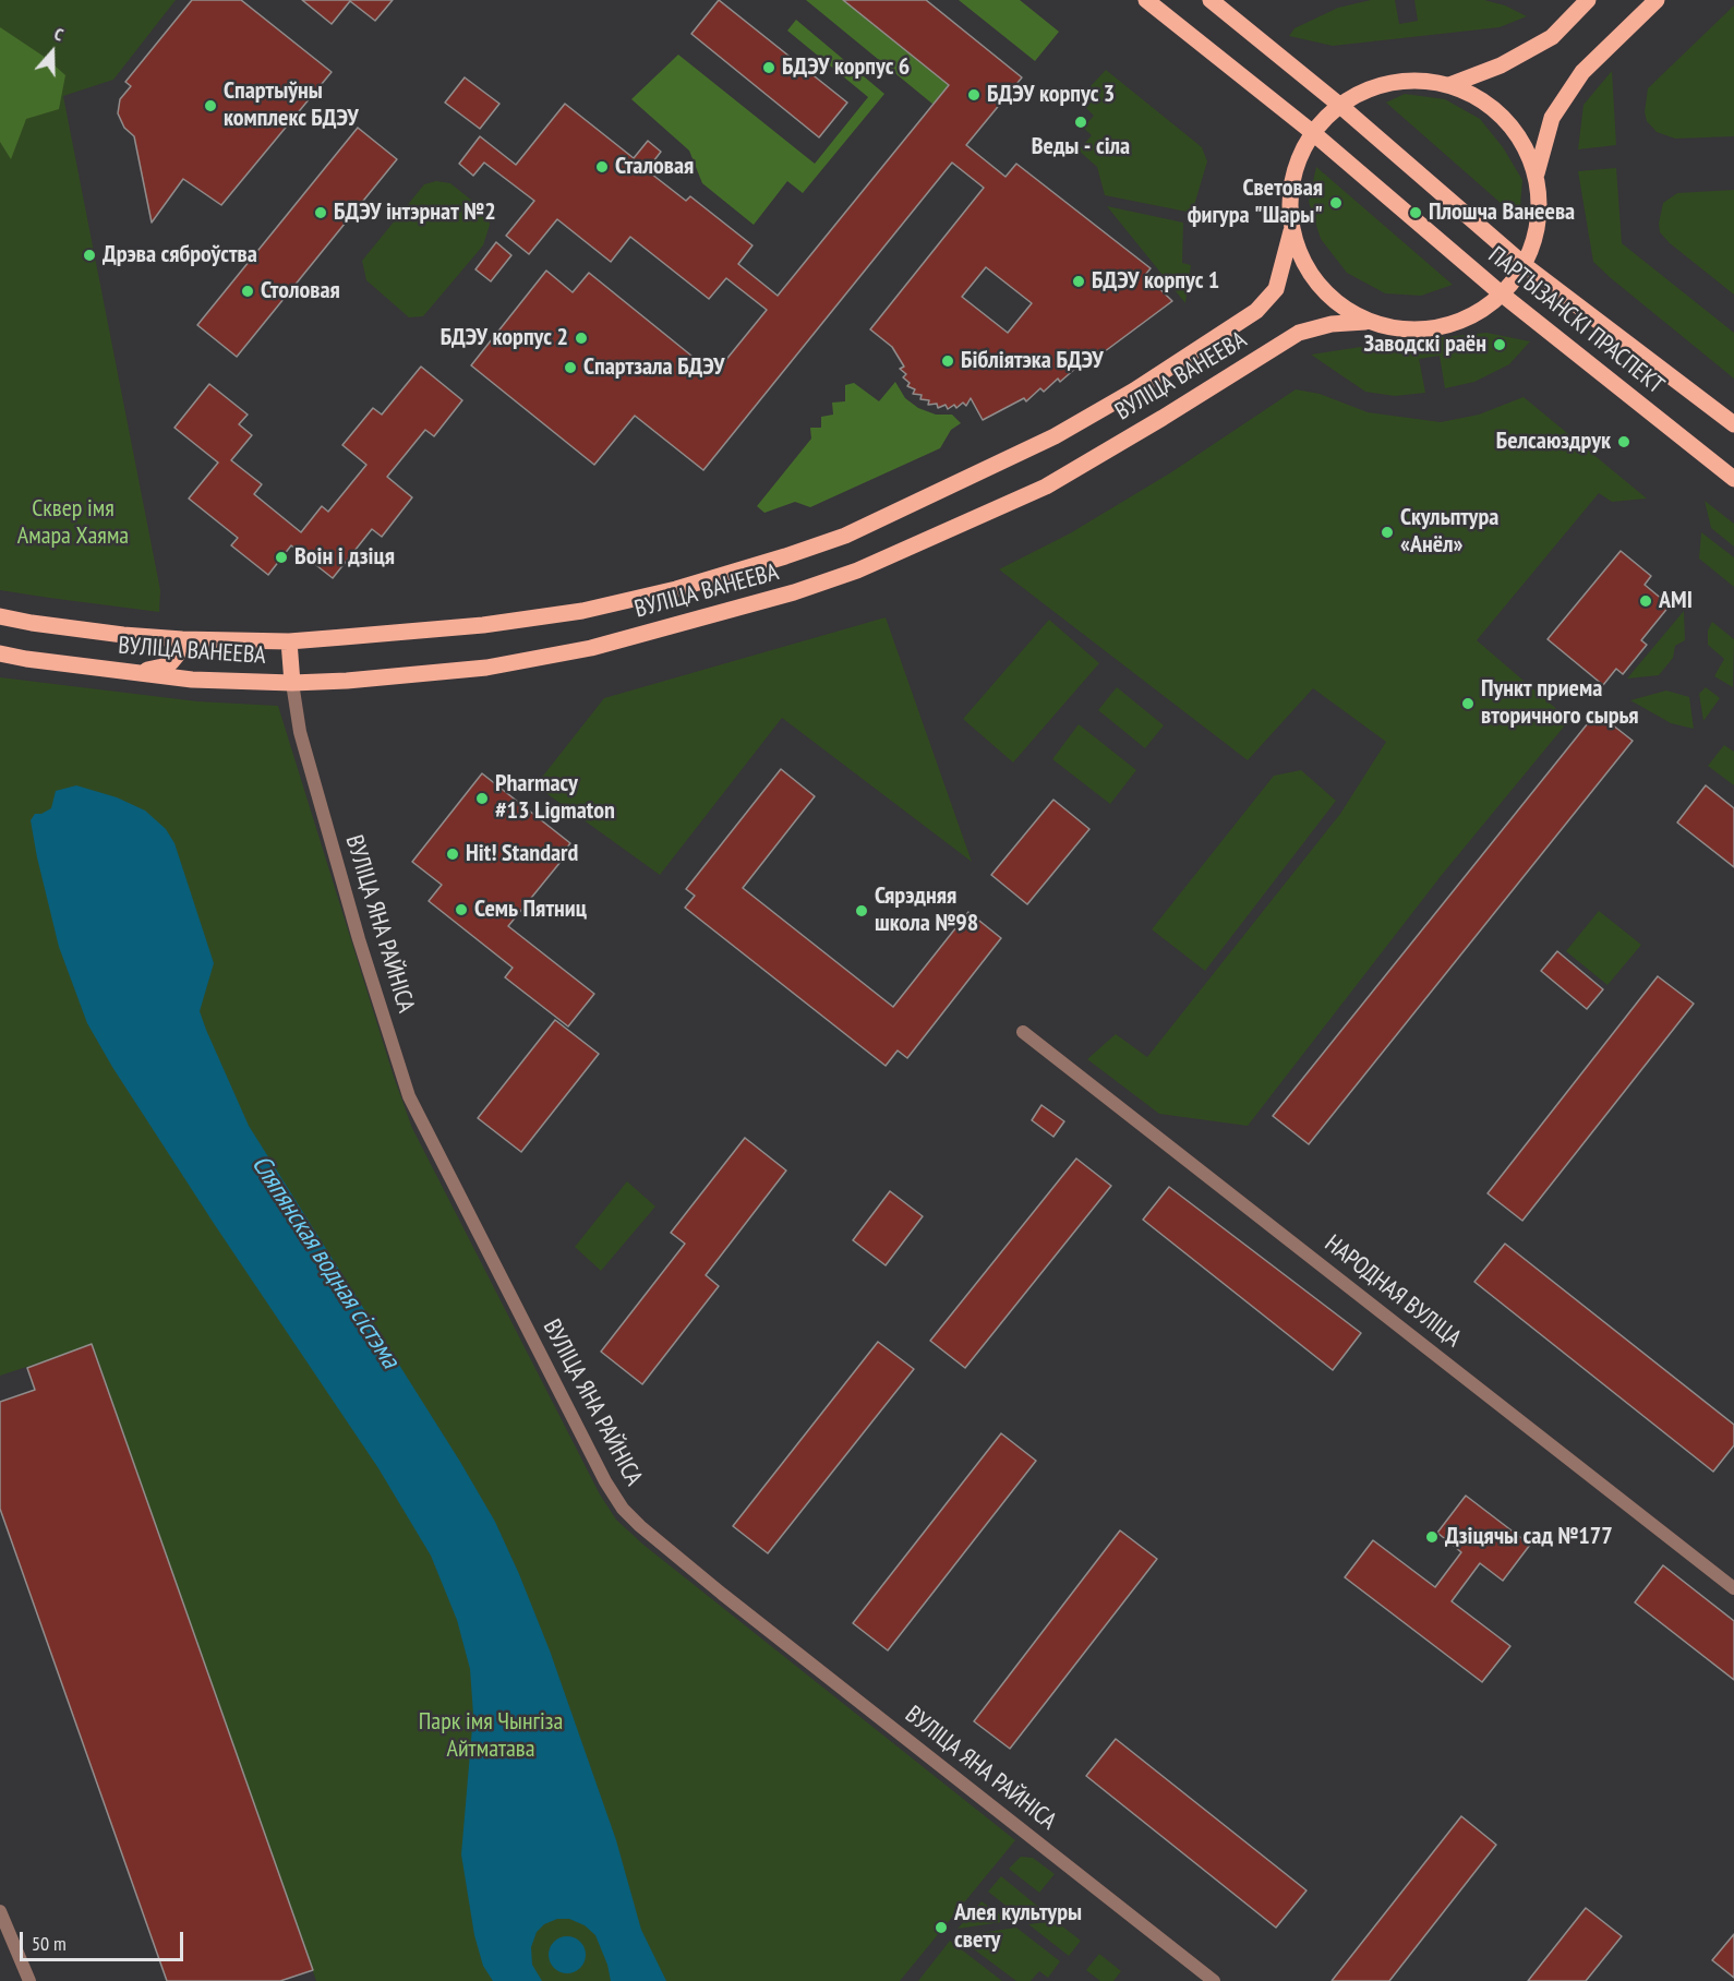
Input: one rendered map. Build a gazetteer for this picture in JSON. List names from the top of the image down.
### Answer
{
  "streets": {
    "main road": ["ПАРТЫЗАНСКІ ПРАСПЕКТ", "ВУЛІЦА ВАНЕЕВА"],
    "street": ["ВУЛІЦА ЯНА РАЙНІСА", "НАРОДНАЯ ВУЛІЦА"]
  },
  "crossings": [
    ["ВУЛІЦА ВАНЕЕВА", "ВУЛІЦА ЯНА РАЙНІСА"]
  ],
  "water": ["Сляпянская водная сістэма"],
  "parks": ["Сквер імя Амара Хаяма", "Парк імя Чынгіза Айтматава"],
  "places": [
    "БДЭУ корпус 6",
    "БДЭУ корпус 3",
    "Спартыўны комплекс БДЭУ",
    "Веды - сіла",
    "Сталовая",
    "Световая фигура \"Шары\"",
    "БДЭУ інтэрнат №2",
    "Плошча Ванеева",
    "Дрэва сяброўства",
    "БДЭУ корпус 1",
    "Столовая",
    "БДЭУ корпус 2",
    "Заводскі раён",
    "Бібліятэка БДЭУ",
    "Спартзала БДЭУ",
    "Белсаюздрук",
    "Скульптура «Анёл»",
    "Воін і дзіця",
    "AMI",
    "Пункт приема вторичного сырья",
    "Pharmacy #13 Ligmaton",
    "Hit! Standard",
    "Семь Пятниц",
    "Сярэдняя школа №98",
    "Дзіцячы сад №177",
    "Алея культуры свету"
  ],
  "scale_bar": "50 m",
  "north": "top"
}
